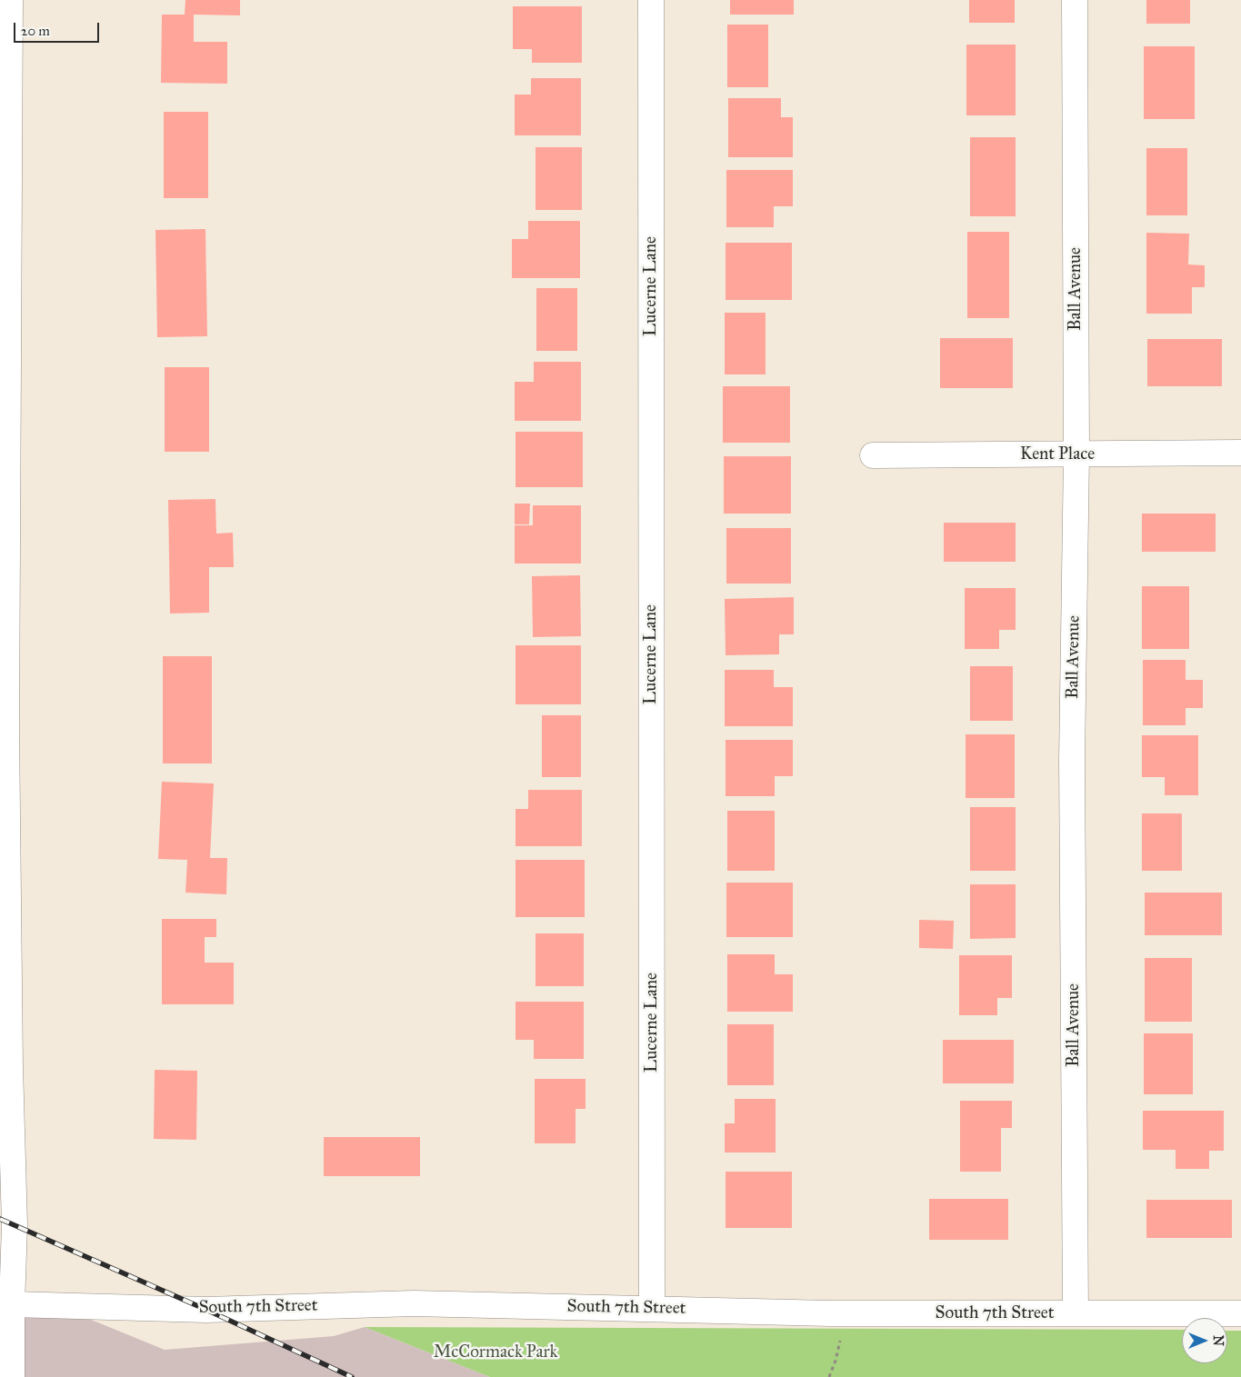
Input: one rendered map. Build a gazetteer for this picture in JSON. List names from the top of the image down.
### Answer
{
  "streets": {
    "street": [
      "Lucerne Lane",
      "Ball Avenue",
      "Kent Place",
      "South 7th Street"
    ]
  },
  "crossings": [
    ["Lucerne Lane", "South 7th Street"],
    ["Ball Avenue", "Kent Place"],
    ["Ball Avenue", "South 7th Street"]
  ],
  "parks": ["McCormack Park"],
  "scale_bar": "20 m",
  "north": "right"
}
